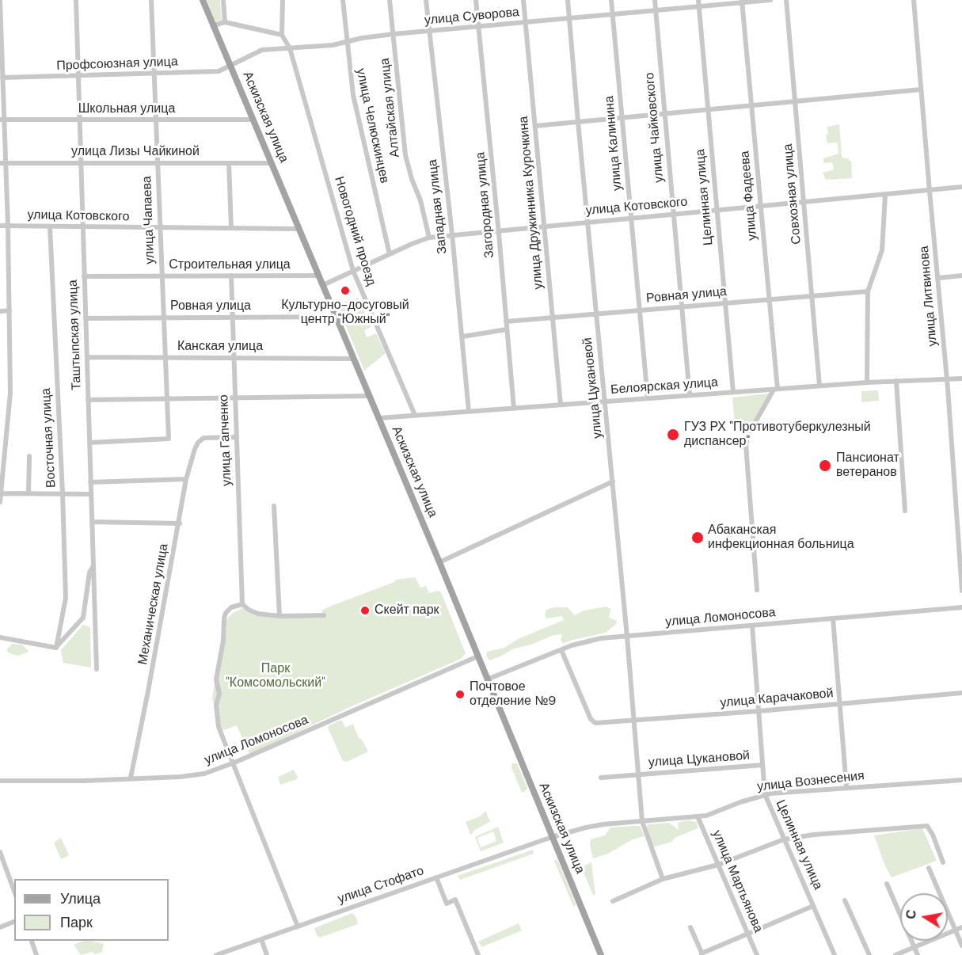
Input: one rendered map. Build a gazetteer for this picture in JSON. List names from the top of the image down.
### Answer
{
  "streets": {
    "main road": ["Аскизская улица"],
    "street": [
      "улица Суворова",
      "Профсоюзная улица",
      "Алтайская улица",
      "Школьная улица",
      "улица Челюскинцев",
      "улица Чайковского",
      "улица Калинина",
      "улица Лизы Чайкиной",
      "Совхозная улица",
      "улица Фадеева",
      "Целинная улица",
      "улица Дружинника Курочкина",
      "Загородная улица",
      "Западная улица",
      "улица Котовского",
      "улица Чапаева",
      "Новогодний проезд",
      "Строительная улица",
      "Ровная улица",
      "улица Литвинова",
      "Таштыпская улица",
      "Канская улица",
      "Белоярская улица",
      "улица Цукановой",
      "Восточная улица",
      "улица Гапченко",
      "Механическая улица",
      "улица Ломоносова",
      "улица Карачаковой",
      "улица Вознесения",
      "улица Мартьянова",
      "улица Стофато"
    ]
  },
  "crossings": [
    ["улица Суворова", "Профсоюзная улица"],
    ["улица Суворова", "Алтайская улица"],
    ["улица Суворова", "Аскизская улица"],
    ["улица Суворова", "улица Челюскинцев"],
    ["улица Суворова", "улица Чайковского"],
    ["улица Суворова", "улица Калинина"],
    ["улица Суворова", "улица Фадеева"],
    ["улица Суворова", "Целинная улица"],
    ["улица Суворова", "улица Дружинника Курочкина"],
    ["улица Суворова", "Загородная улица"],
    ["улица Суворова", "Западная улица"],
    ["улица Суворова", "Новогодний проезд"],
    ["улица Суворова", "улица Цукановой"],
    ["Профсоюзная улица", "Аскизская улица"],
    ["Профсоюзная улица", "улица Чапаева"],
    ["Профсоюзная улица", "Таштыпская улица"],
    ["Алтайская улица", "улица Котовского"],
    ["Школьная улица", "Аскизская улица"],
    ["Школьная улица", "улица Чапаева"],
    ["Школьная улица", "Таштыпская улица"],
    ["Аскизская улица", "улица Лизы Чайкиной"],
    ["Аскизская улица", "улица Котовского"],
    ["Аскизская улица", "Строительная улица"],
    ["Аскизская улица", "Ровная улица"],
    ["Аскизская улица", "Канская улица"],
    ["Аскизская улица", "Белоярская улица"],
    ["Аскизская улица", "улица Ломоносова"],
    ["Аскизская улица", "улица Вознесения"],
    ["Аскизская улица", "улица Стофато"],
    ["улица Челюскинцев", "улица Котовского"],
    ["улица Чайковского", "улица Котовского"],
    ["улица Чайковского", "Ровная улица"],
    ["улица Чайковского", "Белоярская улица"],
    ["улица Калинина", "улица Котовского"],
    ["улица Калинина", "Ровная улица"],
    ["улица Калинина", "Белоярская улица"],
    ["улица Лизы Чайкиной", "улица Чапаева"],
    ["улица Лизы Чайкиной", "Таштыпская улица"],
    ["Совхозная улица", "улица Котовского"],
    ["Совхозная улица", "Ровная улица"],
    ["Совхозная улица", "Белоярская улица"],
    ["улица Фадеева", "улица Котовского"],
    ["улица Фадеева", "Ровная улица"],
    ["улица Фадеева", "Белоярская улица"],
    ["Целинная улица", "улица Котовского"],
    ["Целинная улица", "Ровная улица"],
    ["Целинная улица", "Белоярская улица"],
    ["Целинная улица", "улица Цукановой"],
    ["Целинная улица", "улица Ломоносова"],
    ["Целинная улица", "улица Карачаковой"],
    ["Целинная улица", "улица Вознесения"],
    ["улица Дружинника Курочкина", "улица Котовского"],
    ["улица Дружинника Курочкина", "Ровная улица"],
    ["улица Дружинника Курочкина", "Белоярская улица"],
    ["Загородная улица", "улица Котовского"],
    ["Загородная улица", "Ровная улица"],
    ["Загородная улица", "Белоярская улица"],
    ["Западная улица", "улица Котовского"],
    ["Западная улица", "Белоярская улица"],
    ["улица Котовского", "улица Чапаева"],
    ["улица Котовского", "Новогодний проезд"],
    ["улица Котовского", "улица Литвинова"],
    ["улица Котовского", "Таштыпская улица"],
    ["улица Котовского", "улица Цукановой"],
    ["улица Котовского", "Восточная улица"],
    ["улица Чапаева", "Строительная улица"],
    ["улица Чапаева", "Ровная улица"],
    ["улица Чапаева", "Таштыпская улица"],
    ["улица Чапаева", "Канская улица"],
    ["Новогодний проезд", "Белоярская улица"],
    ["Строительная улица", "Таштыпская улица"],
    ["Строительная улица", "улица Гапченко"],
    ["Ровная улица", "Таштыпская улица"],
    ["Ровная улица", "улица Цукановой"],
    ["Ровная улица", "улица Гапченко"],
    ["улица Литвинова", "Белоярская улица"],
    ["Таштыпская улица", "Канская улица"],
    ["Канская улица", "улица Гапченко"],
    ["Белоярская улица", "улица Цукановой"],
    ["улица Цукановой", "улица Ломоносова"],
    ["улица Цукановой", "улица Карачаковой"],
    ["улица Цукановой", "улица Вознесения"],
    ["улица Гапченко", "Механическая улица"],
    ["Механическая улица", "улица Ломоносова"],
    ["улица Ломоносова", "улица Карачаковой"],
    ["улица Вознесения", "улица Мартьянова"],
    ["улица Вознесения", "улица Стофато"]
  ],
  "parks": ["Парк \"Комсомольский\""],
  "places": [
    "Культурно-досуговый центр \"Южный\"",
    "ГУЗ РХ \"Противотуберкулезный диспансер\"",
    "Пансионат ветеранов",
    "Абаканская инфекционная больница",
    "Скейт парк",
    "Почтовое отделение №9"
  ],
  "legend": ["Улица", "Парк"],
  "north": "left"
}
